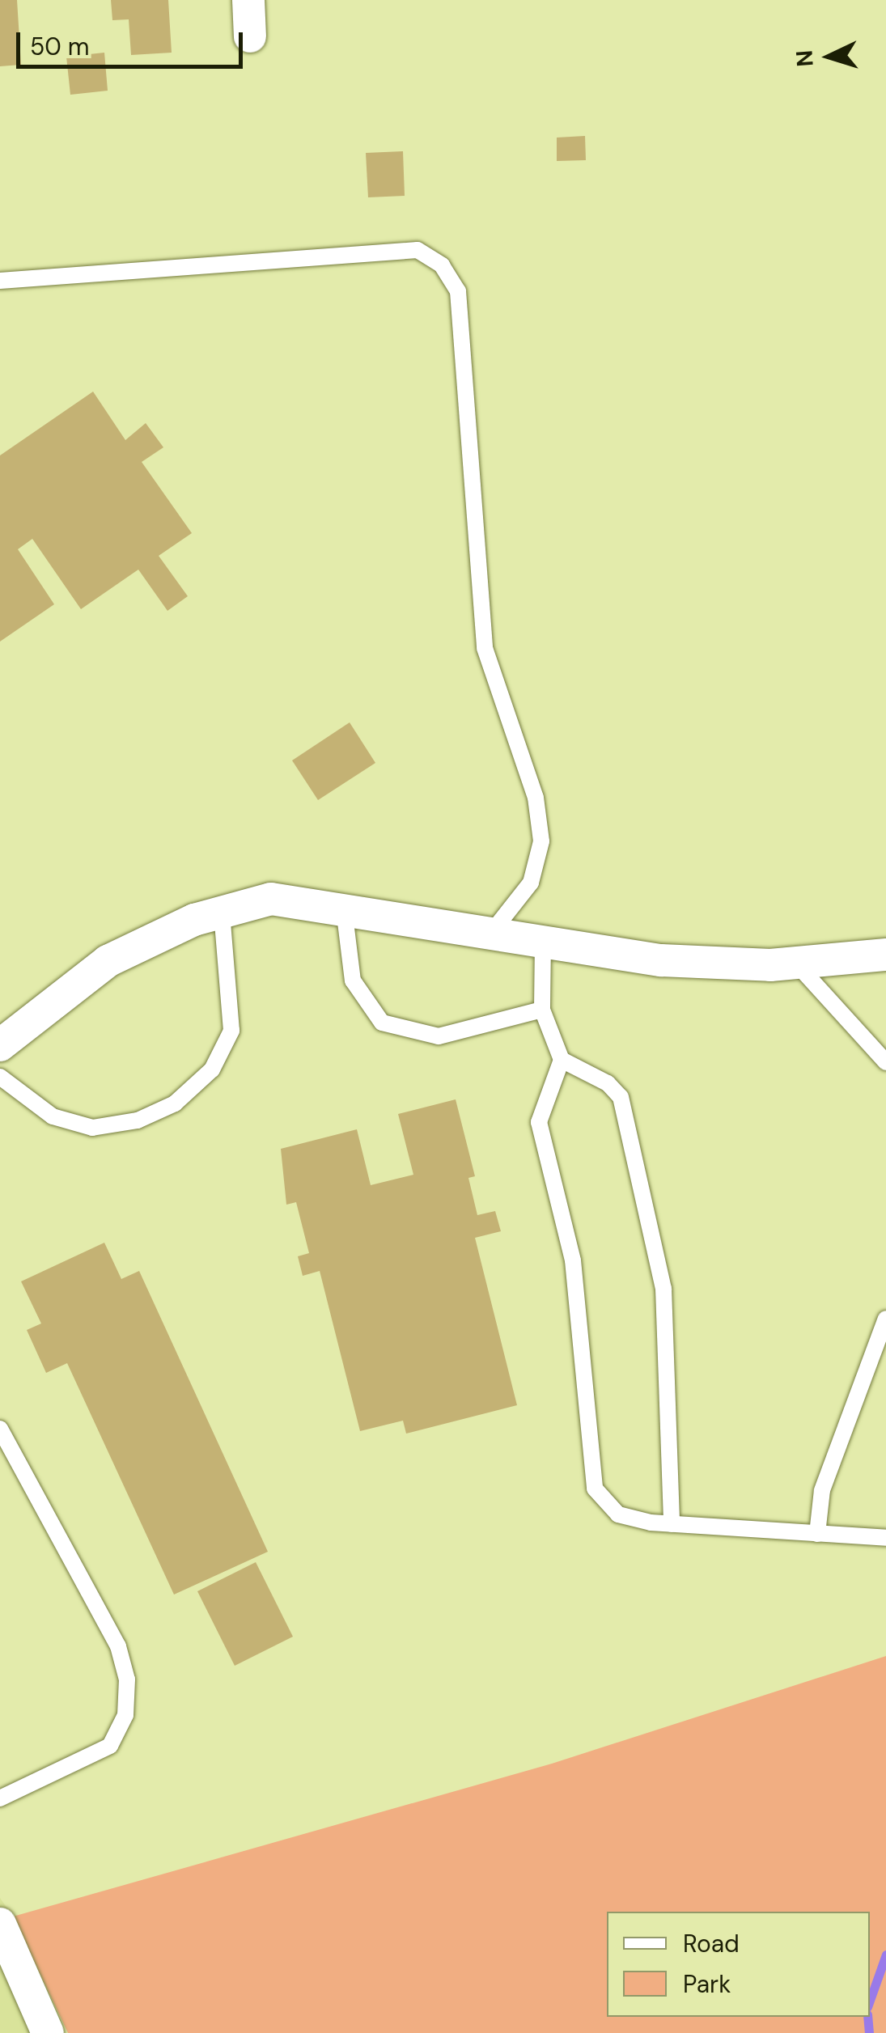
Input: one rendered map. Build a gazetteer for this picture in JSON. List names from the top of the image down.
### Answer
{
  "legend": ["Road", "Park"],
  "scale_bar": "50 m",
  "north": "left"
}
